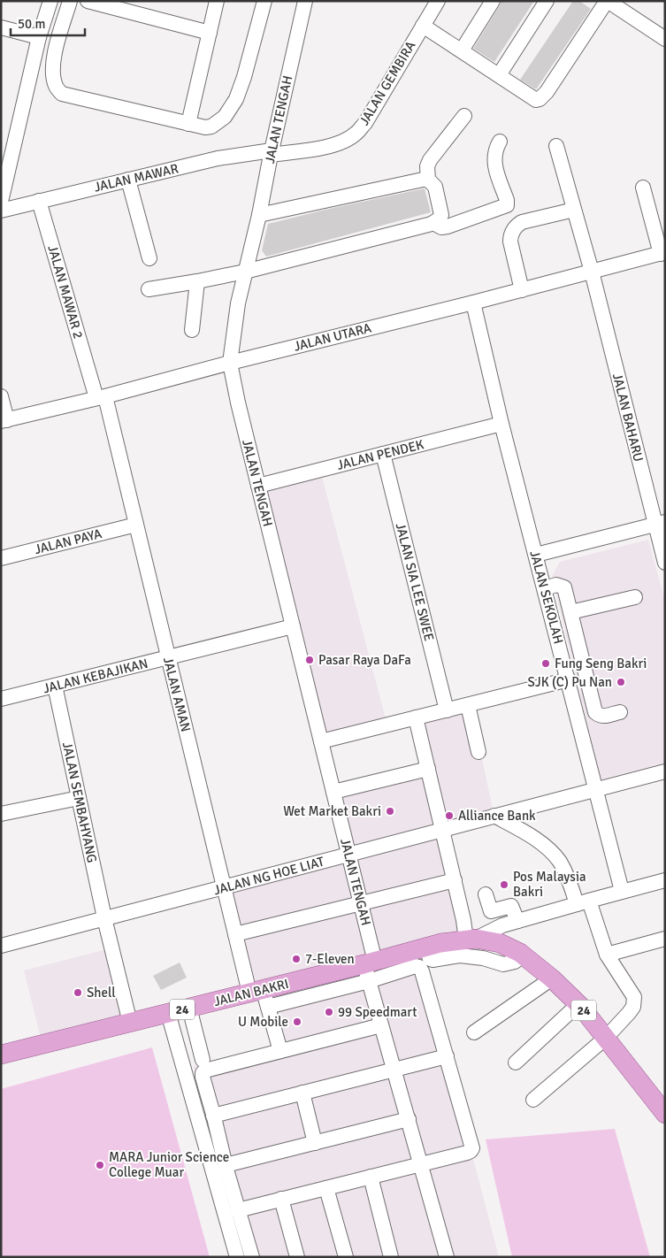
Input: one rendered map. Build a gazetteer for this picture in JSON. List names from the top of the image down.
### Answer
{
  "streets": {
    "main road": ["JALAN BAKRI", "24"],
    "street": [
      "JALAN GEMBIRA",
      "JALAN TENGAH",
      "JALAN MAWAR",
      "JALAN MAWAR 2",
      "JALAN UTARA",
      "JALAN BAHARU",
      "JALAN PENDEK",
      "JALAN PAYA",
      "JALAN SIA LEE SWEE",
      "JALAN SEKOLAH",
      "JALAN KEBAJIKAN",
      "JALAN AMAN",
      "JALAN SEMBAHYANG",
      "JALAN NG HOE LIAT"
    ]
  },
  "crossings": [
    ["JALAN GEMBIRA", "JALAN TENGAH"],
    ["JALAN GEMBIRA", "JALAN MAWAR"],
    ["JALAN TENGAH", "JALAN MAWAR"],
    ["JALAN TENGAH", "JALAN UTARA"],
    ["JALAN TENGAH", "JALAN PENDEK"],
    ["JALAN TENGAH", "JALAN KEBAJIKAN"],
    ["JALAN TENGAH", "JALAN NG HOE LIAT"],
    ["JALAN TENGAH", "JALAN BAKRI"],
    ["JALAN MAWAR", "JALAN MAWAR 2"],
    ["JALAN MAWAR 2", "JALAN UTARA"],
    ["JALAN MAWAR 2", "JALAN AMAN"],
    ["JALAN UTARA", "JALAN BAHARU"],
    ["JALAN UTARA", "JALAN SEKOLAH"],
    ["JALAN UTARA", "JALAN AMAN"],
    ["JALAN PENDEK", "JALAN SIA LEE SWEE"],
    ["JALAN PENDEK", "JALAN SEKOLAH"],
    ["JALAN PAYA", "JALAN AMAN"],
    ["JALAN SEKOLAH", "JALAN NG HOE LIAT"],
    ["JALAN KEBAJIKAN", "JALAN AMAN"],
    ["JALAN KEBAJIKAN", "JALAN SEMBAHYANG"],
    ["JALAN AMAN", "JALAN NG HOE LIAT"],
    ["JALAN AMAN", "JALAN BAKRI"],
    ["JALAN SEMBAHYANG", "JALAN NG HOE LIAT"],
    ["JALAN SEMBAHYANG", "JALAN BAKRI"],
    ["JALAN BAKRI", "24"]
  ],
  "places": [
    "Pasar Raya DaFa",
    "Fung Seng Bakri",
    "SJK (C) Pu Nan",
    "Wet Market Bakri",
    "Alliance Bank",
    "Pos Malaysia Bakri",
    "7-Eleven",
    "Shell",
    "99 Speedmart",
    "U Mobile",
    "MARA Junior Science College Muar"
  ],
  "scale_bar": "50 m"
}
